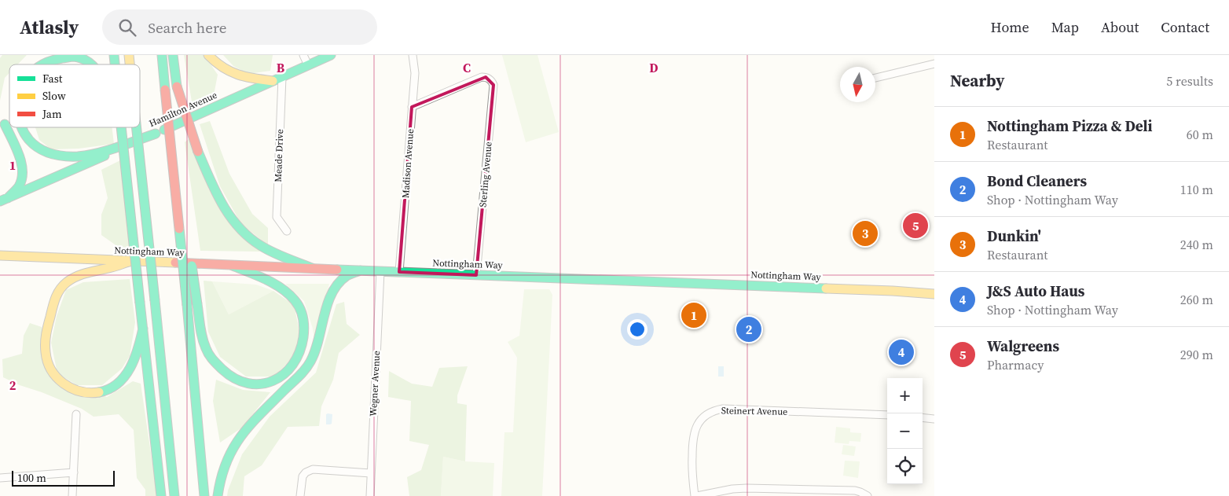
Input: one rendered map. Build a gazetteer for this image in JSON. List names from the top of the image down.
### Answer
{
  "streets": {
    "main road": ["Hamilton Avenue", "Nottingham Way"],
    "street": [
      "Meade Drive",
      "Madison Avenue",
      "Sterling Avenue",
      "Wegner Avenue",
      "Steinert Avenue"
    ]
  },
  "crossings": [
    ["Hamilton Avenue", "Meade Drive"],
    ["Madison Avenue", "Sterling Avenue"],
    ["Madison Avenue", "Nottingham Way"],
    ["Sterling Avenue", "Nottingham Way"],
    ["Nottingham Way", "Wegner Avenue"]
  ],
  "legend": ["Fast", "Slow", "Jam"],
  "scale_bar": "100 m",
  "north": "bottom",
  "page": {
    "header": "Atlasly",
    "search": "Search here",
    "nav": [
      "Home",
      "Map",
      "About",
      "Contact"
    ],
    "heading": ["Nearby", "5 results"],
    "list": [
      {
        "mark": "1",
        "name": "Nottingham Pizza & Deli",
        "note": "Restaurant",
        "value": "60 m"
      },
      {
        "mark": "2",
        "name": "Bond Cleaners",
        "note": "Shop · Nottingham Way",
        "value": "110 m"
      },
      {
        "mark": "3",
        "name": "Dunkin'",
        "note": "Restaurant",
        "value": "240 m"
      },
      {
        "mark": "4",
        "name": "J&S Auto Haus",
        "note": "Shop · Nottingham Way",
        "value": "260 m"
      },
      {
        "mark": "5",
        "name": "Walgreens",
        "note": "Pharmacy",
        "value": "290 m"
      }
    ],
    "pins": [
      "5",
      "3",
      "1",
      "2",
      "4"
    ],
    "map_buttons": ["+", "−"],
    "scale": "100 m"
  },
  "grid": {
    "columns": ["B", "C", "D"],
    "rows": ["1", "2"]
  }
}
